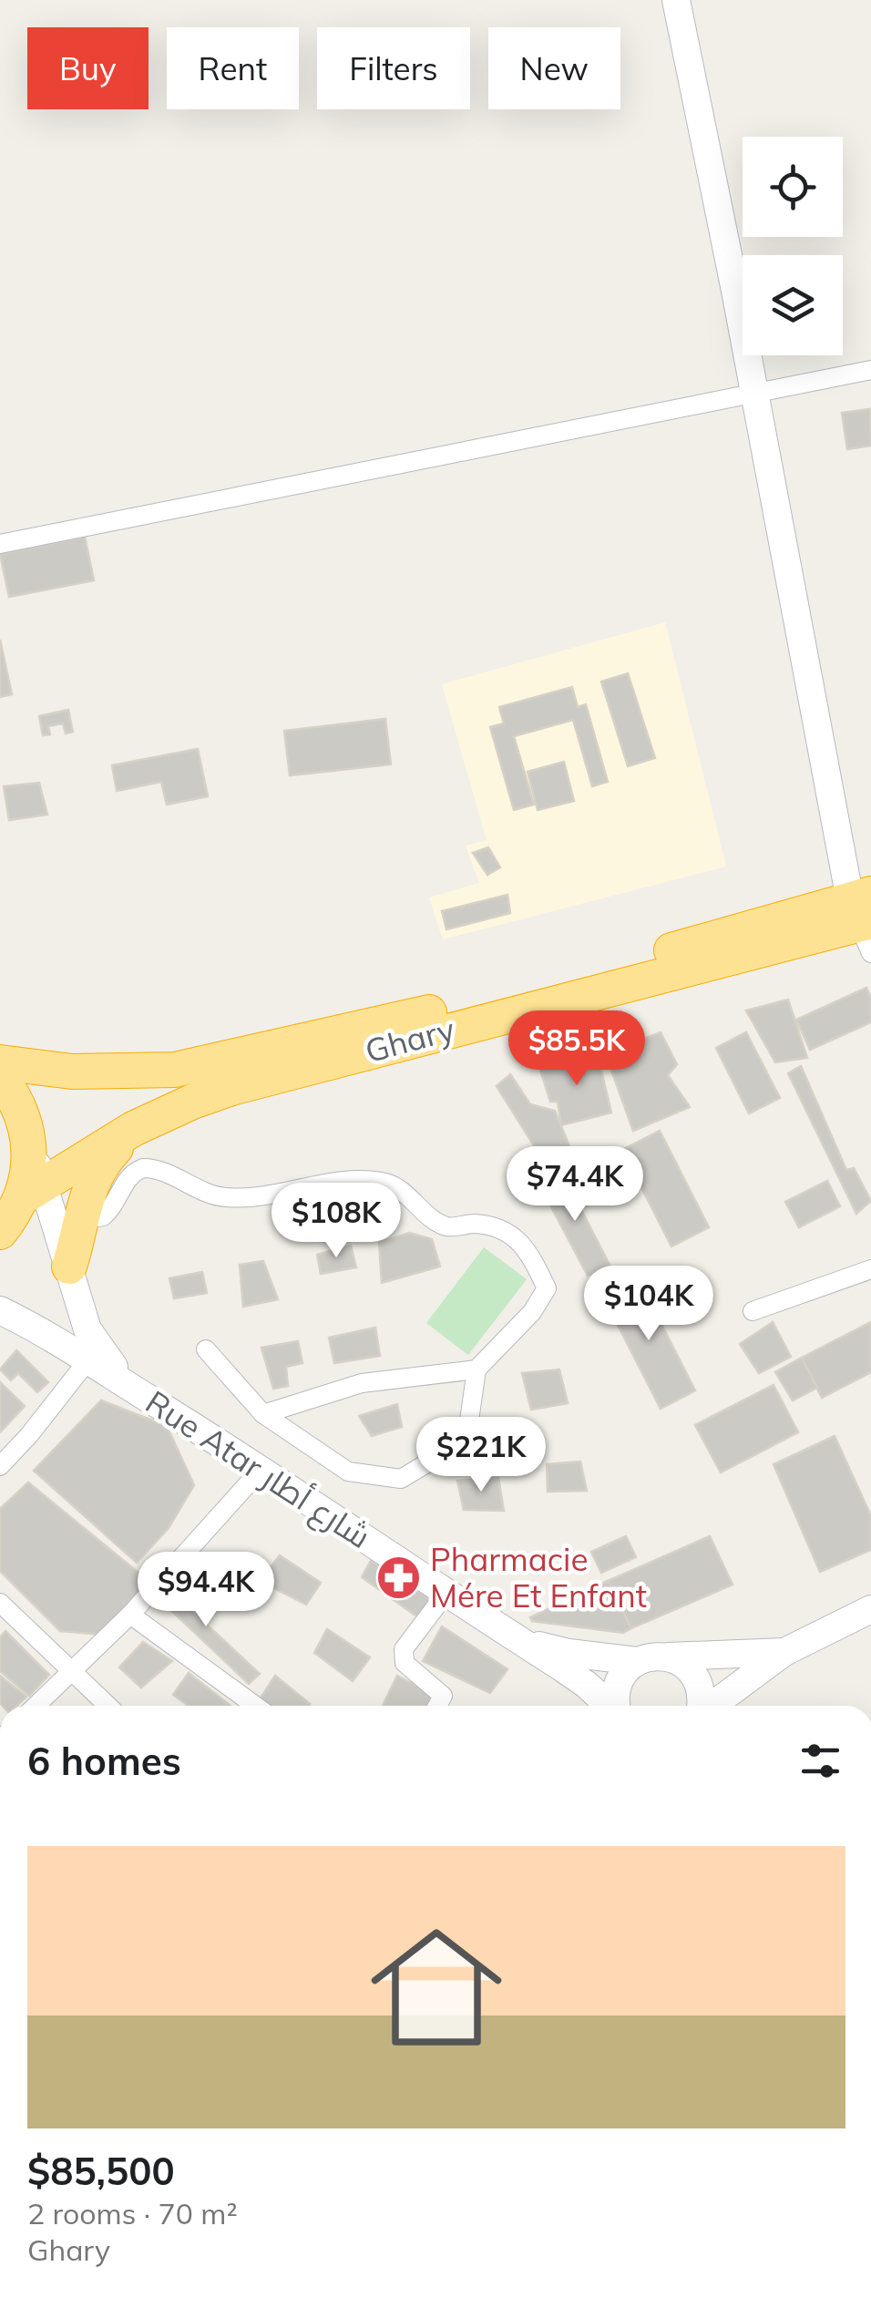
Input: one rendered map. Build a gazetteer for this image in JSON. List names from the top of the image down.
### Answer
{
  "streets": {
    "highway": ["Ghary"],
    "street": ["Rue Atar شارع أطار"]
  },
  "crossings": [
    ["Ghary", "Rue Atar شارع أطار"]
  ],
  "places": {
    "pharmacy": ["Pharmacie Mére Et Enfant"]
  },
  "page": {
    "chip": [
      "Buy",
      "Rent",
      "Filters",
      "New"
    ],
    "price": [
      "$85.5K",
      "$74.4K",
      "$108K",
      "$104K",
      "$221K",
      "$94.4K"
    ],
    "heading": "6 homes",
    "list": [
      {
        "name": "$85,500",
        "note": "2 rooms · 70 m² · Ghary"
      }
    ]
  }
}
